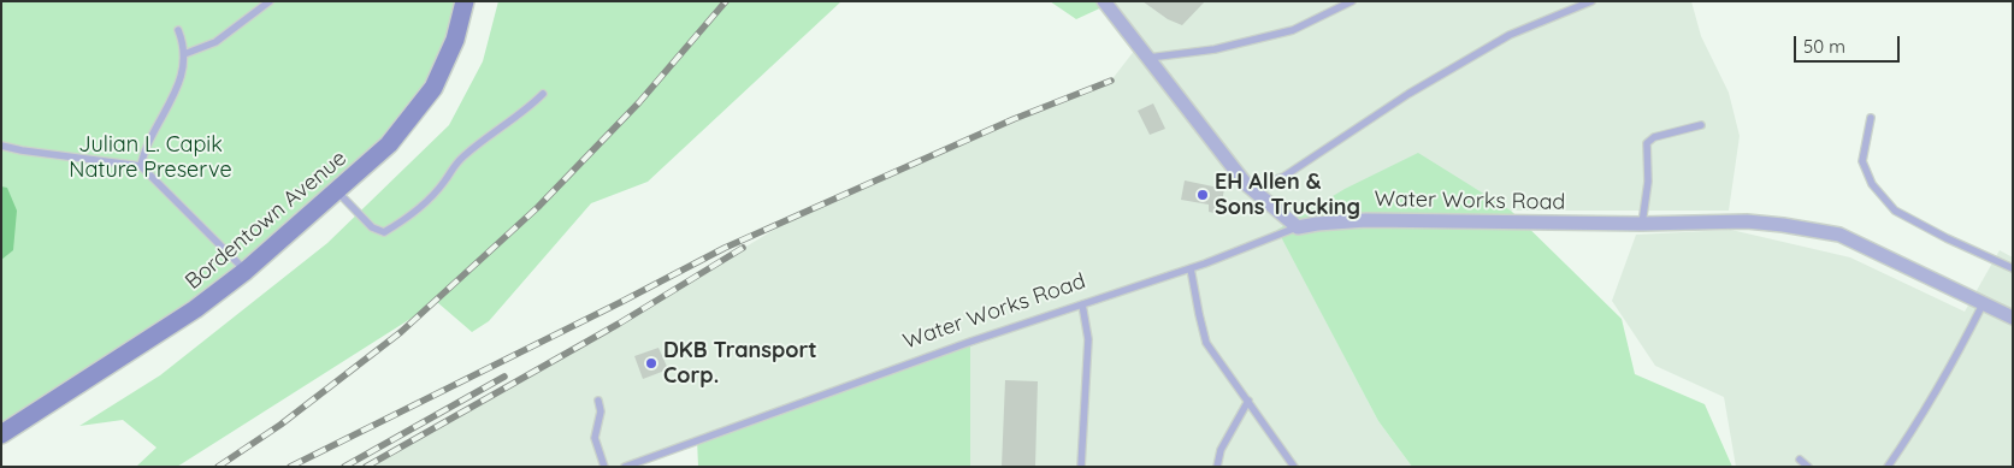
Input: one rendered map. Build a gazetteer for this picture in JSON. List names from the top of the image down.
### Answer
{
  "streets": {
    "main road": ["Bordentown Avenue"],
    "street": ["Water Works Road"]
  },
  "parks": ["Julian L. Capik Nature Preserve"],
  "places": ["EH Allen & Sons Trucking", "DKB Transport Corp."],
  "scale_bar": "50 m"
}
